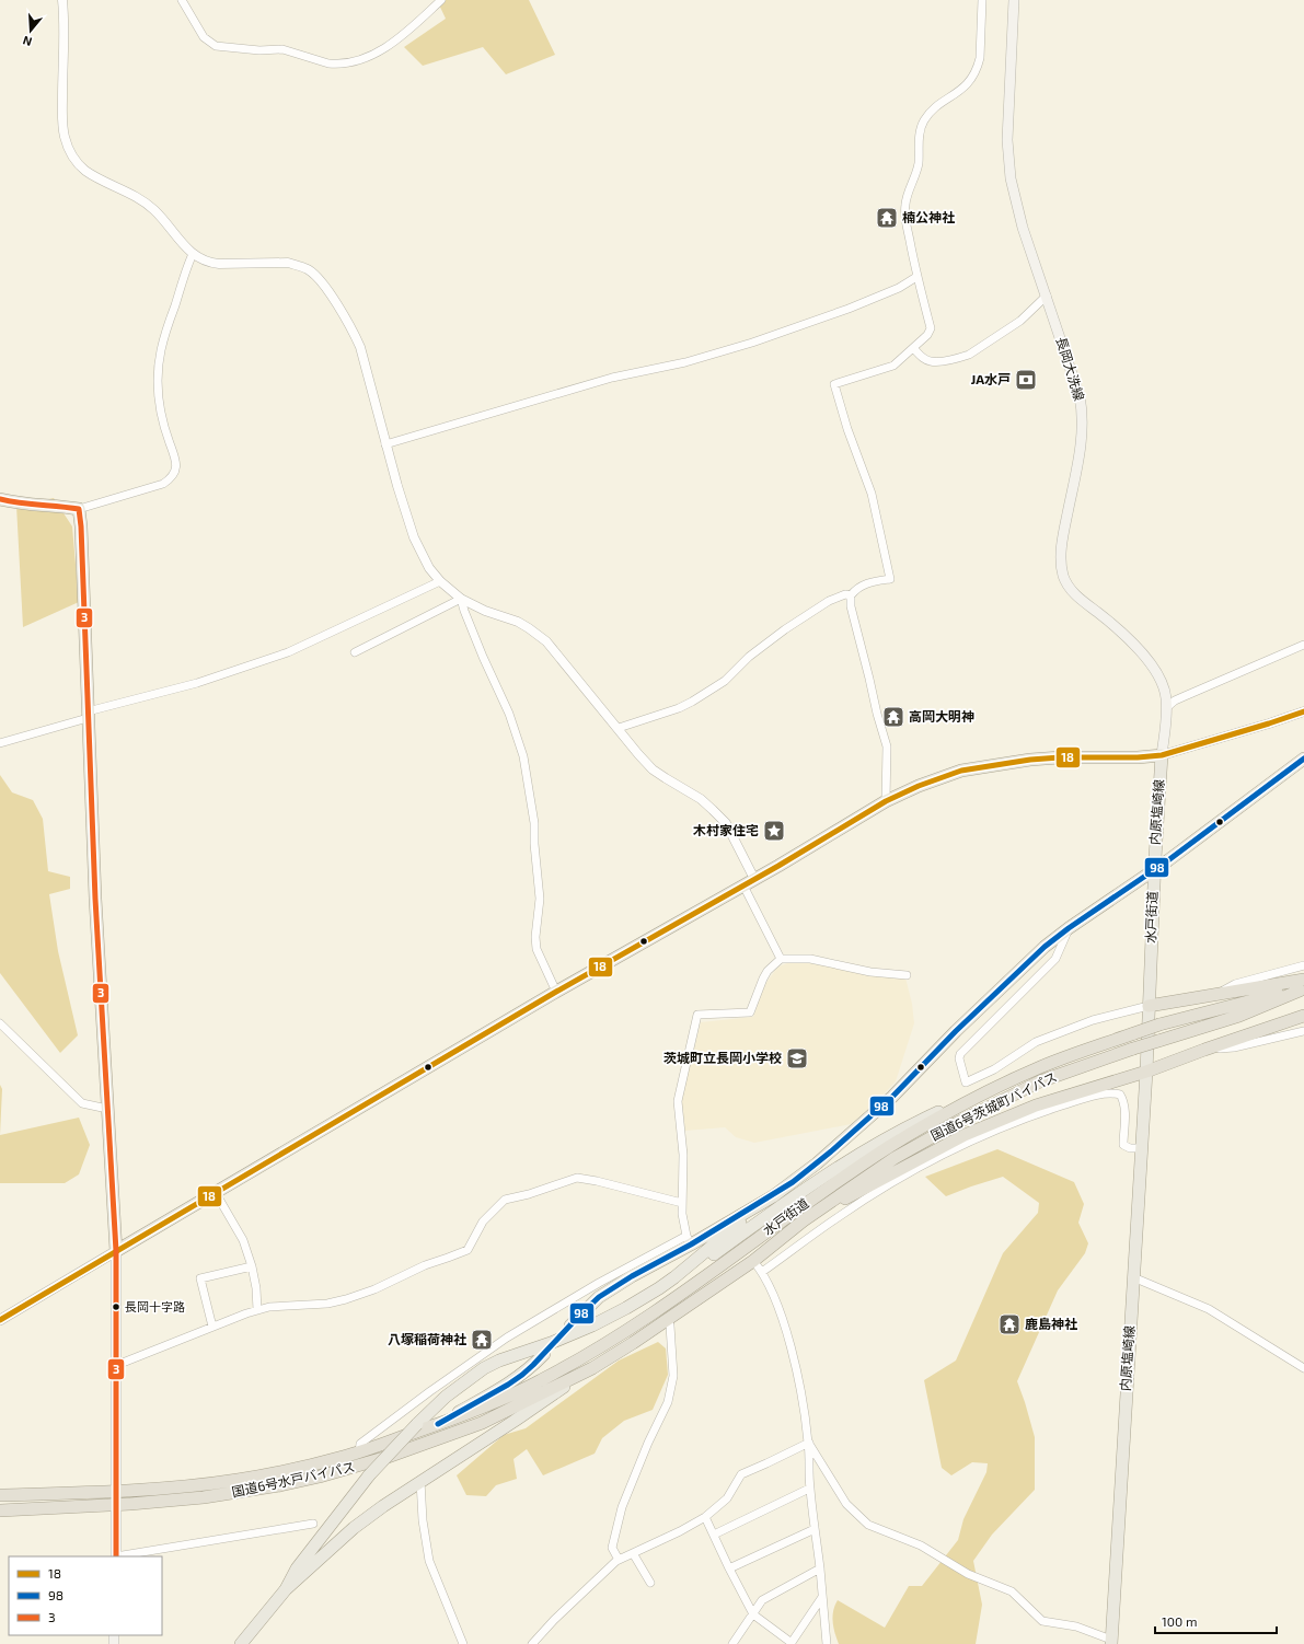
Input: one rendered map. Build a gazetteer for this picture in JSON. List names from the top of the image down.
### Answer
{
  "streets": {
    "highway": ["水戸街道", "国道6号茨城町バイパス", "国道6号水戸バイパス"],
    "main road": ["長岡大洗線", "内原塩崎線"]
  },
  "crossings": [
    ["長岡大洗線", "内原塩崎線"],
    ["内原塩崎線", "水戸街道"],
    ["水戸街道", "国道6号茨城町バイパス"],
    ["水戸街道", "国道6号水戸バイパス"]
  ],
  "places": {
    "temple": [
      "楠公神社",
      "高岡大明神",
      "鹿島神社",
      "八塚稲荷神社"
    ],
    "bank": ["JA水戸"],
    "place": ["木村家住宅"],
    "school or university": ["茨城町立長岡小学校"],
    "other": ["長岡十字路"]
  },
  "lines": ["transit line 3", "transit line 18", "transit line 98"],
  "legend": ["18", "98", "3"],
  "scale_bar": "100 m",
  "north": "bottom"
}
